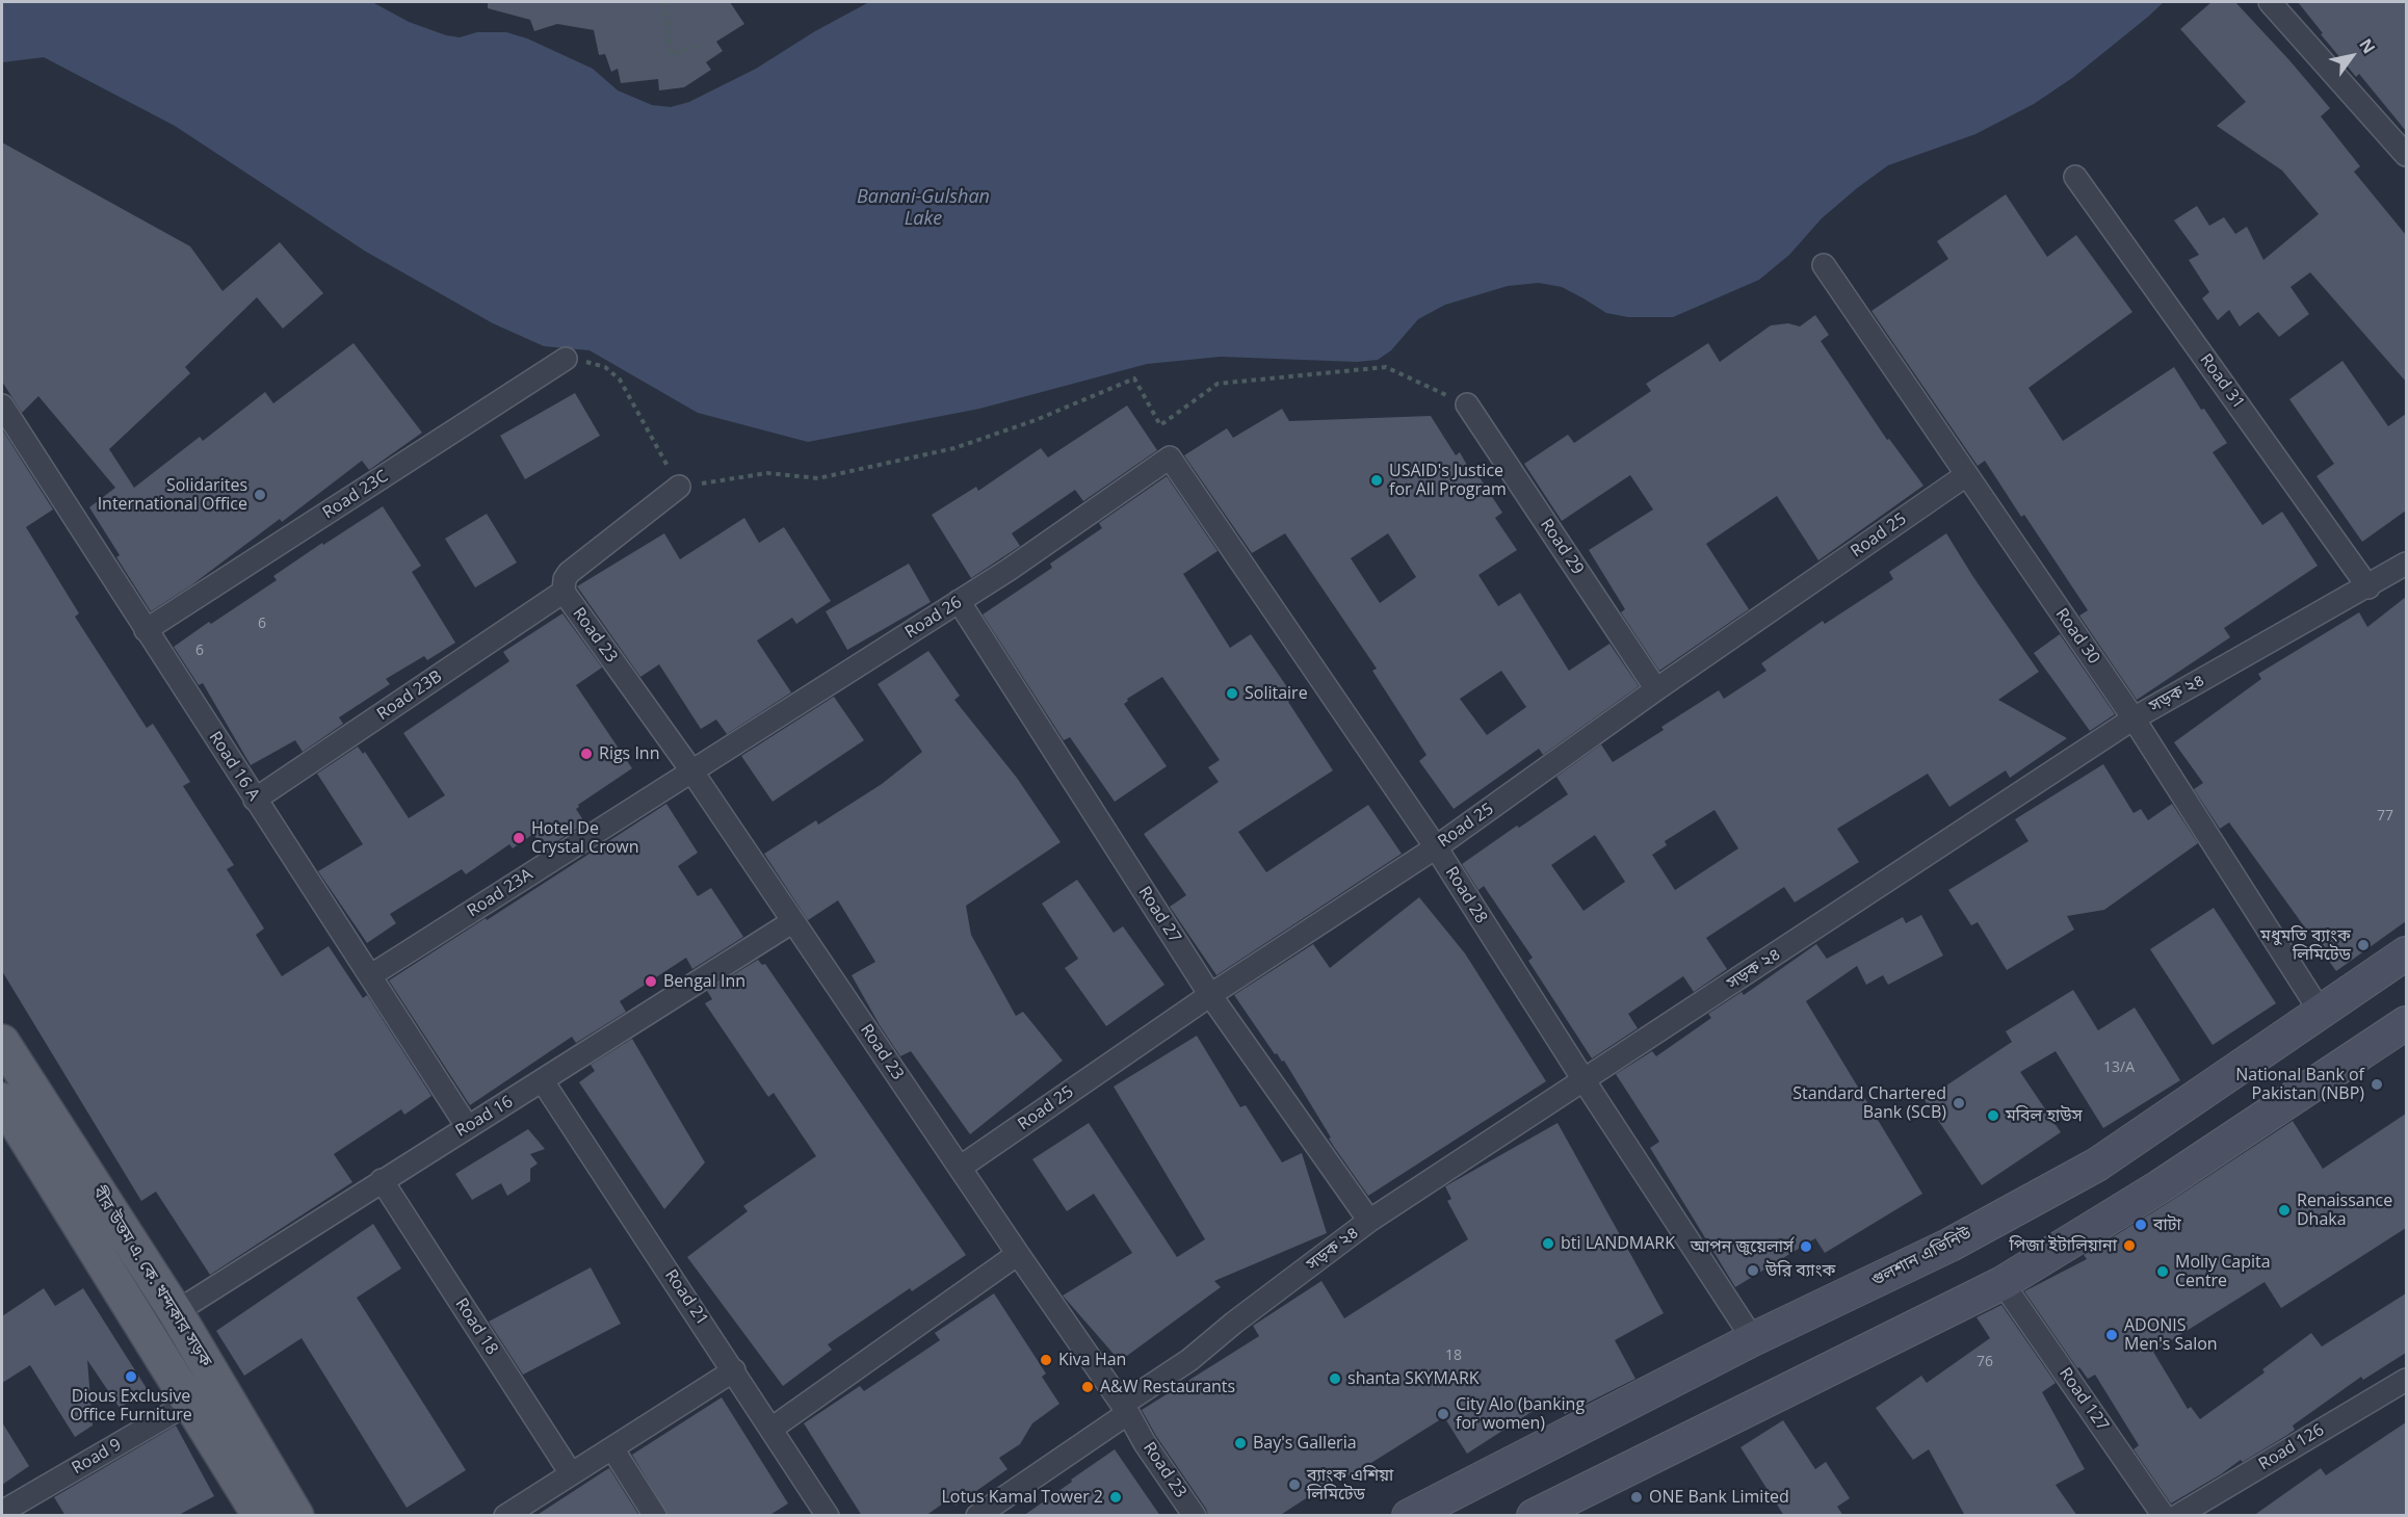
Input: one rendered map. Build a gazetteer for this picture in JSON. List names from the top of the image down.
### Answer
{
  "streets": {
    "main road": ["গুলশান এভিনিউ", "বীর উত্তম এ. কে. খন্দকার সড়ক"],
    "street": [
      "Road 31",
      "Road 23C",
      "Road 25",
      "Road 29",
      "Road 26",
      "Road 23",
      "Road 30",
      "সড়ক ২৪",
      "Road 23B",
      "Road 16 A",
      "Road 23A",
      "Road 28",
      "Road 27",
      "Road 16",
      "Road 21",
      "Road 18",
      "Road 127",
      "Road 126",
      "Road 9"
    ]
  },
  "crossings": [
    ["Road 31", "সড়ক ২৪"],
    ["Road 23C", "Road 16 A"],
    ["Road 25", "Road 29"],
    ["Road 25", "Road 23"],
    ["Road 25", "Road 30"],
    ["Road 25", "Road 28"],
    ["Road 25", "Road 27"],
    ["Road 26", "Road 23"],
    ["Road 26", "Road 23A"],
    ["Road 26", "Road 28"],
    ["Road 26", "Road 27"],
    ["Road 23", "সড়ক ২৪"],
    ["Road 23", "Road 23B"],
    ["Road 23", "Road 23A"],
    ["Road 23", "Road 16"],
    ["Road 30", "সড়ক ২৪"],
    ["Road 30", "গুলশান এভিনিউ"],
    ["সড়ক ২৪", "Road 28"],
    ["সড়ক ২৪", "Road 27"],
    ["Road 23B", "Road 16 A"],
    ["Road 16 A", "Road 23A"],
    ["Road 16 A", "Road 16"],
    ["Road 28", "গুলশান এভিনিউ"],
    ["Road 16", "বীর উত্তম এ. কে. খন্দকার সড়ক"],
    ["Road 16", "Road 21"],
    ["Road 16", "Road 18"],
    ["বীর উত্তম এ. কে. খন্দকার সড়ক", "Road 9"]
  ],
  "water": ["Banani-Gulshan Lake"],
  "places": [
    "USAID's Justice for All Program",
    "Solidarites International Office",
    "Solitaire",
    "Rigs Inn",
    "Hotel De Crystal Crown",
    "মধুমতি ব্যাংক লিমিটেড",
    "Bengal Inn",
    "National Bank of Pakistan (NBP)",
    "Standard Chartered Bank (SCB)",
    "মবিল হাউস",
    "Renaissance Dhaka",
    "বাটা",
    "bti LANDMARK",
    "পিজা ইটালিয়ানা",
    "আপন জুয়েলার্স",
    "উরি ব্যাংক",
    "Molly Capita Centre",
    "ADONIS Men's Salon",
    "Kiva Han",
    "Dious Exclusive Office Furniture",
    "shanta SKYMARK",
    "A&W Restaurants",
    "City Alo (banking for women)",
    "Bay's Galleria",
    "ব্যাংক এশিয়া লিমিটেড",
    "Lotus Kamal Tower 2",
    "ONE Bank Limited"
  ],
  "house_numbers": [
    "6",
    "6",
    "77",
    "13/A",
    "18",
    "76"
  ],
  "north": "top right"
}
